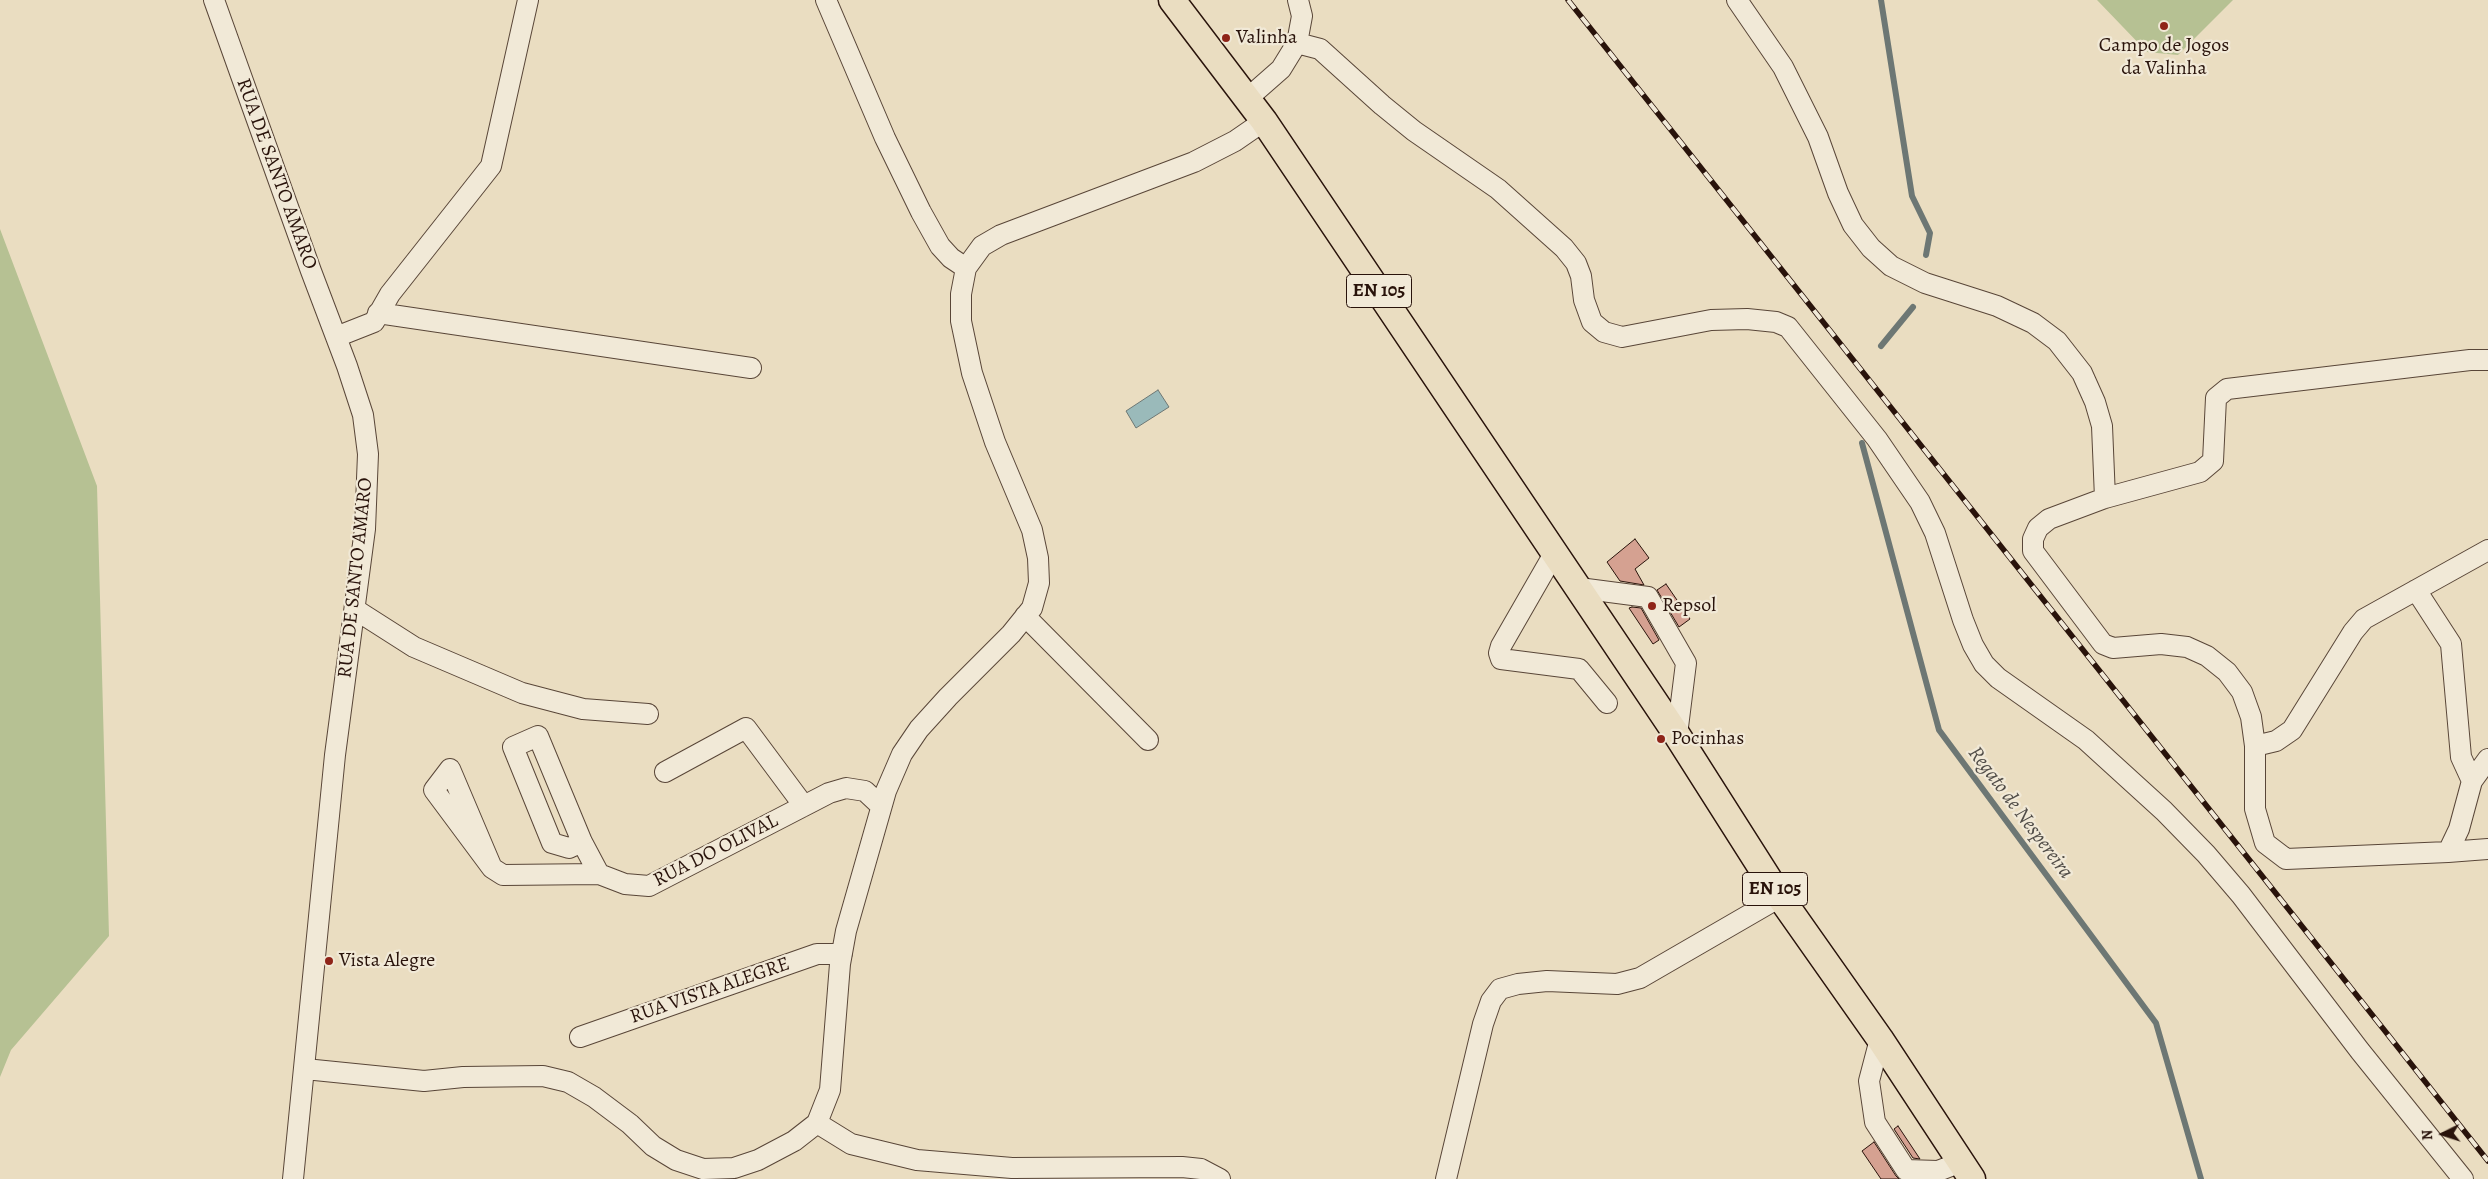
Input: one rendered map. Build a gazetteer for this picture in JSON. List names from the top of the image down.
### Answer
{
  "streets": {
    "main road": ["EN 105"],
    "street": ["RUA DE SANTO AMARO", "RUA DO OLIVAL", "RUA VISTA ALEGRE"]
  },
  "water": ["Regato de Nespereira"],
  "places": [
    "Campo de Jogos da Valinha",
    "Valinha",
    "Repsol",
    "Pocinhas",
    "Vista Alegre"
  ],
  "north": "left"
}
